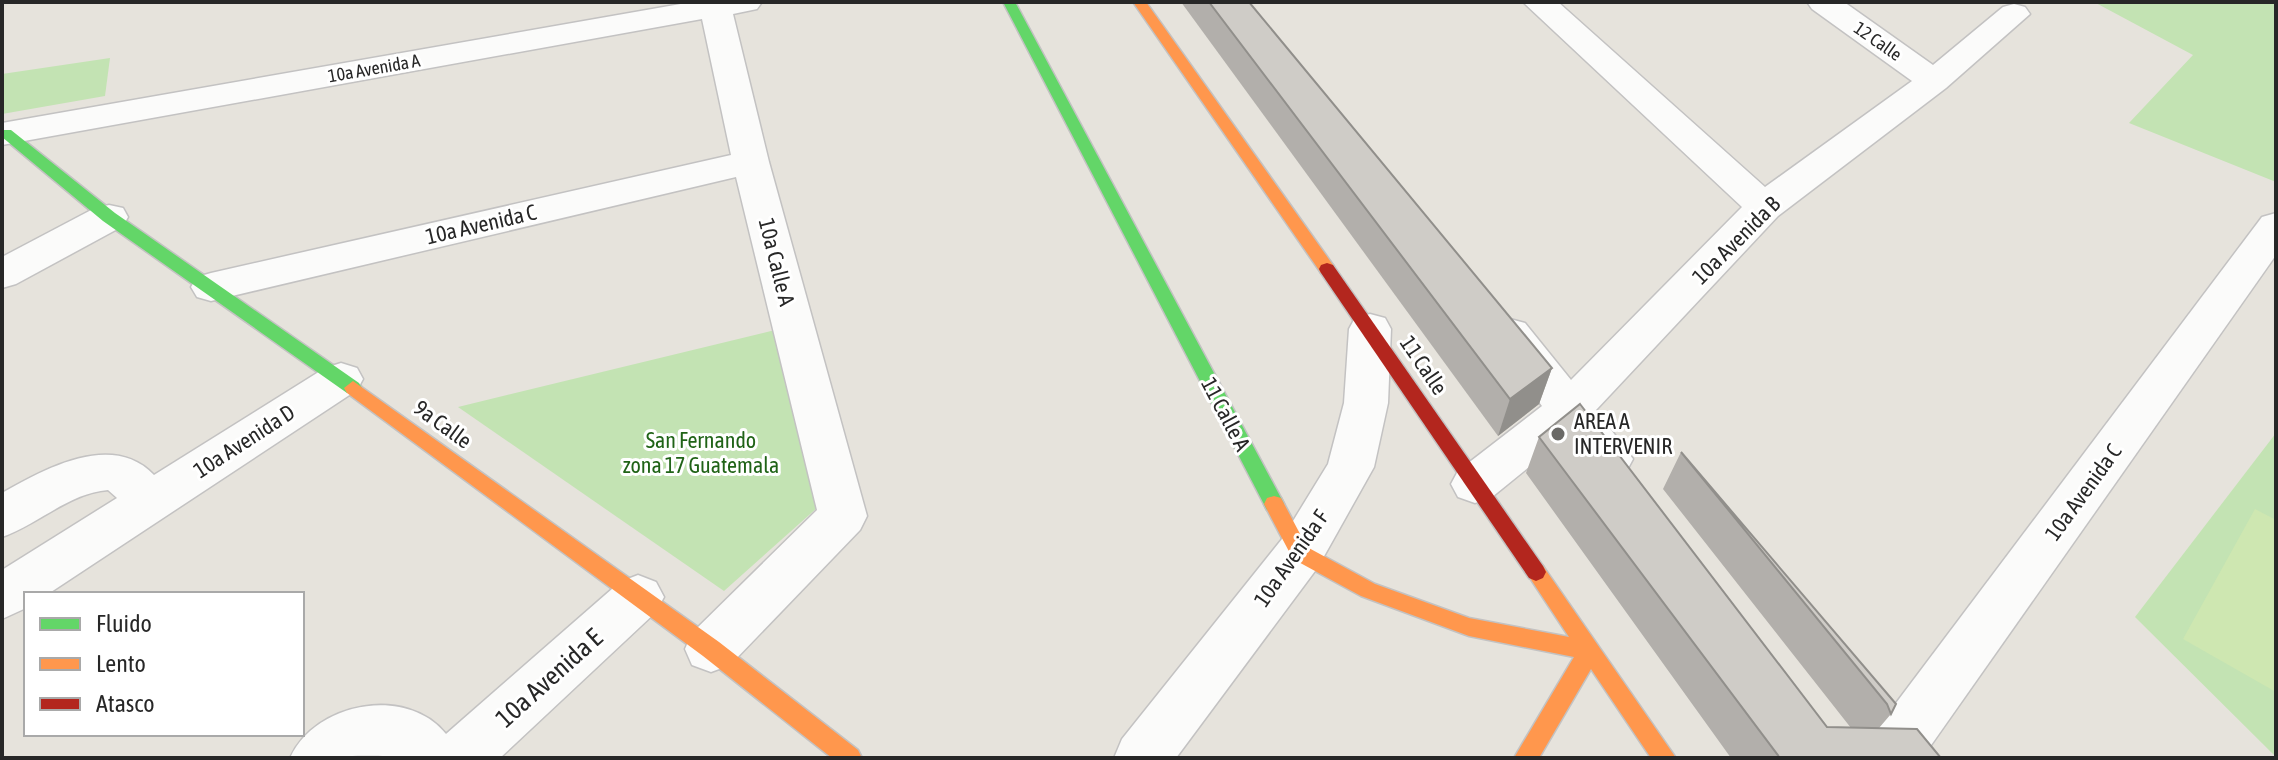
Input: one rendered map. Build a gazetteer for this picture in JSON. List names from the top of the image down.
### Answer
{
  "streets": {
    "street": [
      "12 Calle",
      "10a Avenida A",
      "10a Avenida C",
      "10a Avenida B",
      "10a Calle A",
      "11 Calle",
      "11 Calle A",
      "9a Calle",
      "10a Avenida D",
      "10a Avenida F",
      "10a Avenida E"
    ]
  },
  "crossings": [
    ["12 Calle", "10a Avenida B"],
    ["10a Avenida A", "10a Calle A"],
    ["10a Avenida A", "9a Calle"],
    ["10a Avenida C", "10a Calle A"],
    ["10a Avenida C", "9a Calle"],
    ["10a Avenida B", "11 Calle"],
    ["10a Calle A", "9a Calle"],
    ["11 Calle", "10a Avenida F"],
    ["11 Calle A", "10a Avenida F"],
    ["9a Calle", "10a Avenida D"],
    ["9a Calle", "10a Avenida E"]
  ],
  "parks": ["San Fernando zona 17 Guatemala"],
  "places": ["AREA A INTERVENIR"],
  "legend": ["Fluido", "Lento", "Atasco"]
}
